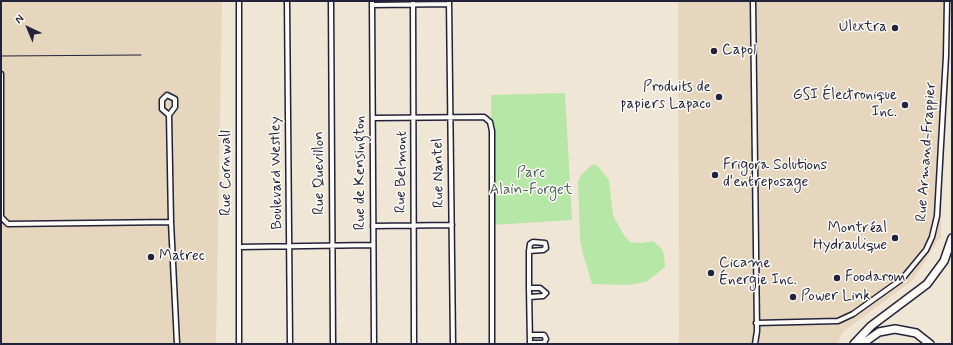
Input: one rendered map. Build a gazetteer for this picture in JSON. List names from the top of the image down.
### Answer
{
  "streets": {
    "street": [
      "Rue Armand-Frappier",
      "Rue Belmont",
      "Rue Cornwall",
      "Boulevard Westley",
      "Rue Quevillon",
      "Rue de Kensington",
      "Rue Nantel"
    ]
  },
  "parks": ["Parc Alain-Forget"],
  "places": [
    "Ulextra",
    "Capol",
    "Produits de papiers Lapaco",
    "GSI Électronique Inc.",
    "Frigora Solutions d'entreposage",
    "Montréal Hydraulique",
    "Matrec",
    "Cicame Énergie Inc.",
    "Foodarom",
    "Power Link"
  ],
  "north": "top left"
}
